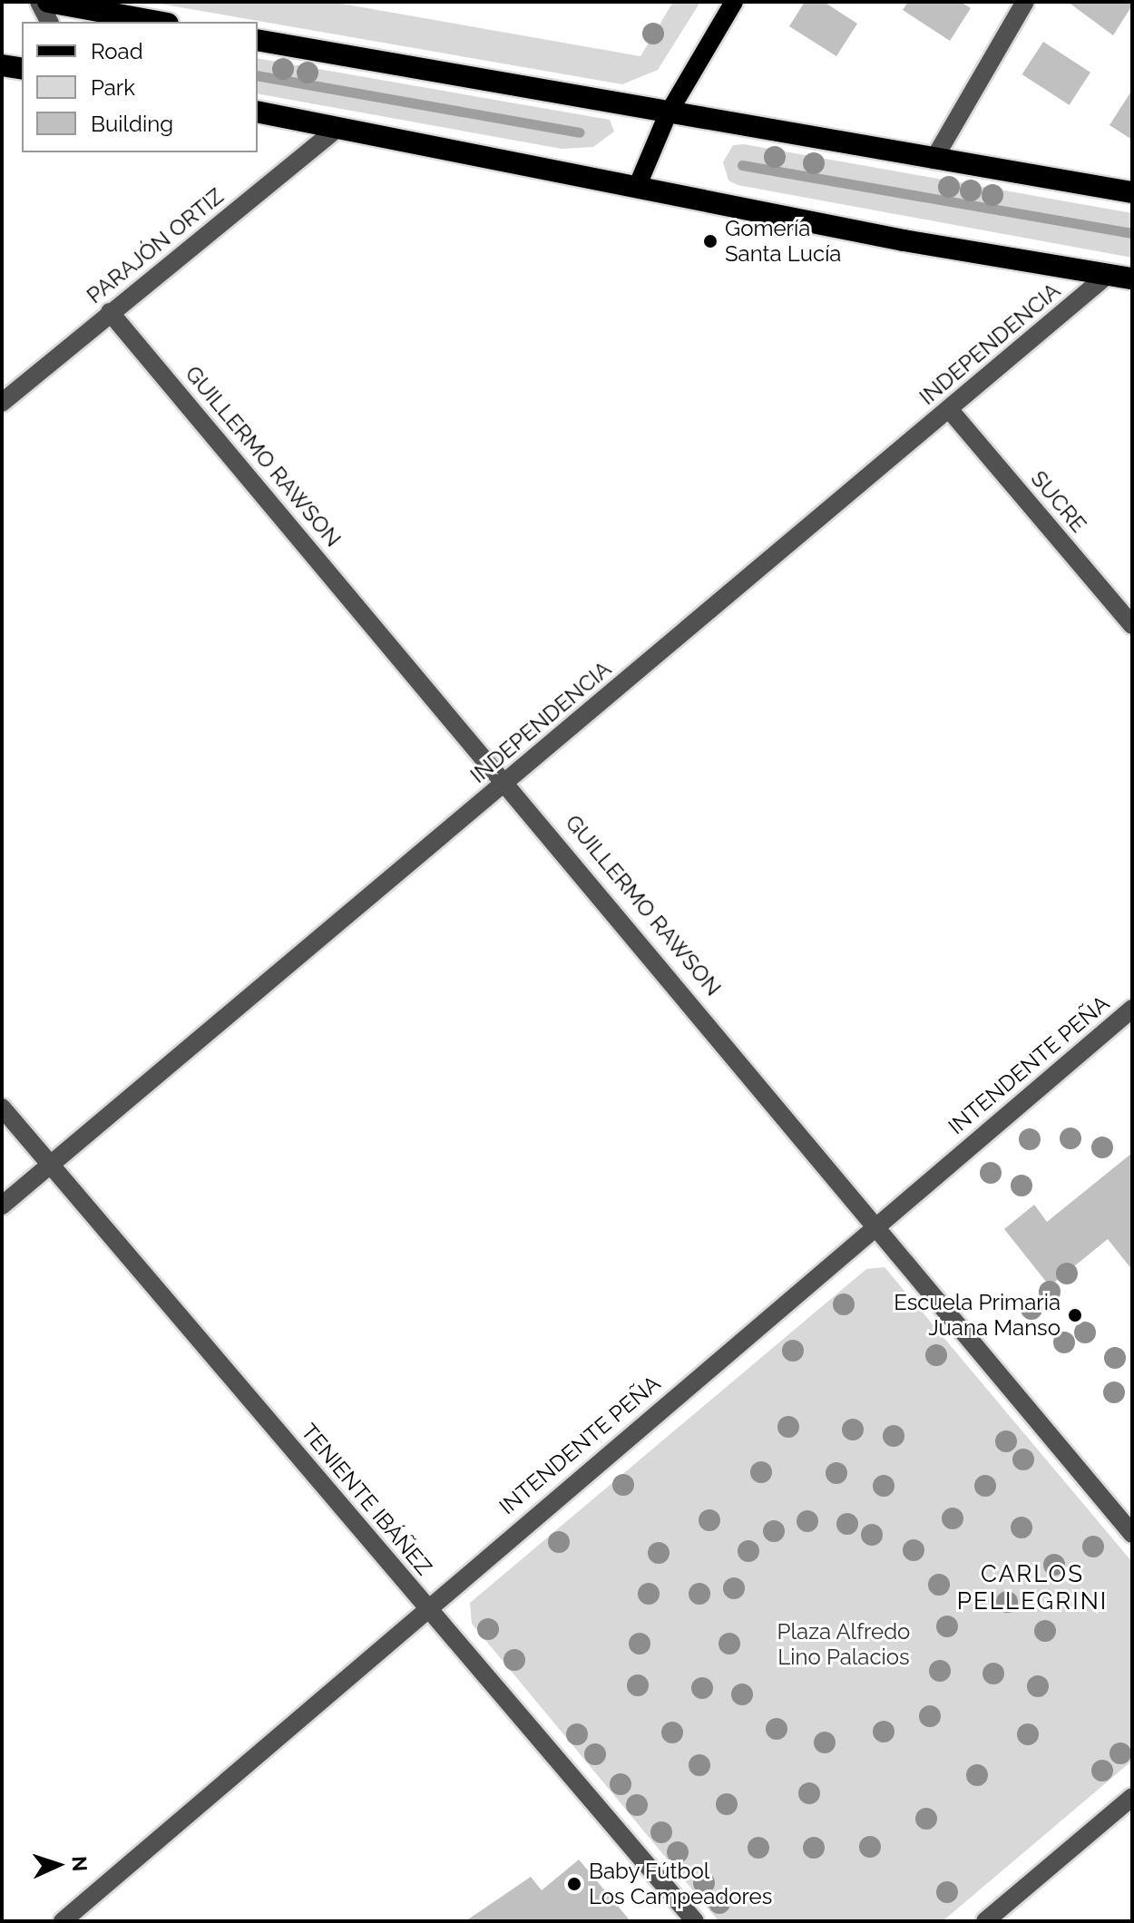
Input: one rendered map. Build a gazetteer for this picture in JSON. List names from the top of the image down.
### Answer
{
  "streets": {
    "street": [
      "PARAJÓN ORTIZ",
      "INDEPENDENCIA",
      "GUILLERMO RAWSON",
      "SUCRE",
      "INTENDENTE PEÑA",
      "TENIENTE IBÁÑEZ"
    ]
  },
  "crossings": [
    ["PARAJÓN ORTIZ", "GUILLERMO RAWSON"],
    ["INDEPENDENCIA", "GUILLERMO RAWSON"],
    ["INDEPENDENCIA", "SUCRE"],
    ["INDEPENDENCIA", "TENIENTE IBÁÑEZ"],
    ["GUILLERMO RAWSON", "INTENDENTE PEÑA"],
    ["INTENDENTE PEÑA", "TENIENTE IBÁÑEZ"]
  ],
  "districts": ["CARLOS PELLEGRINI"],
  "parks": ["Plaza Alfredo Lino Palacios"],
  "places": ["Gomería Santa Lucía", "Escuela Primaria Juana Manso", "Baby Fútbol Los Campeadores"],
  "legend": ["Road", "Park", "Building"],
  "north": "right"
}
